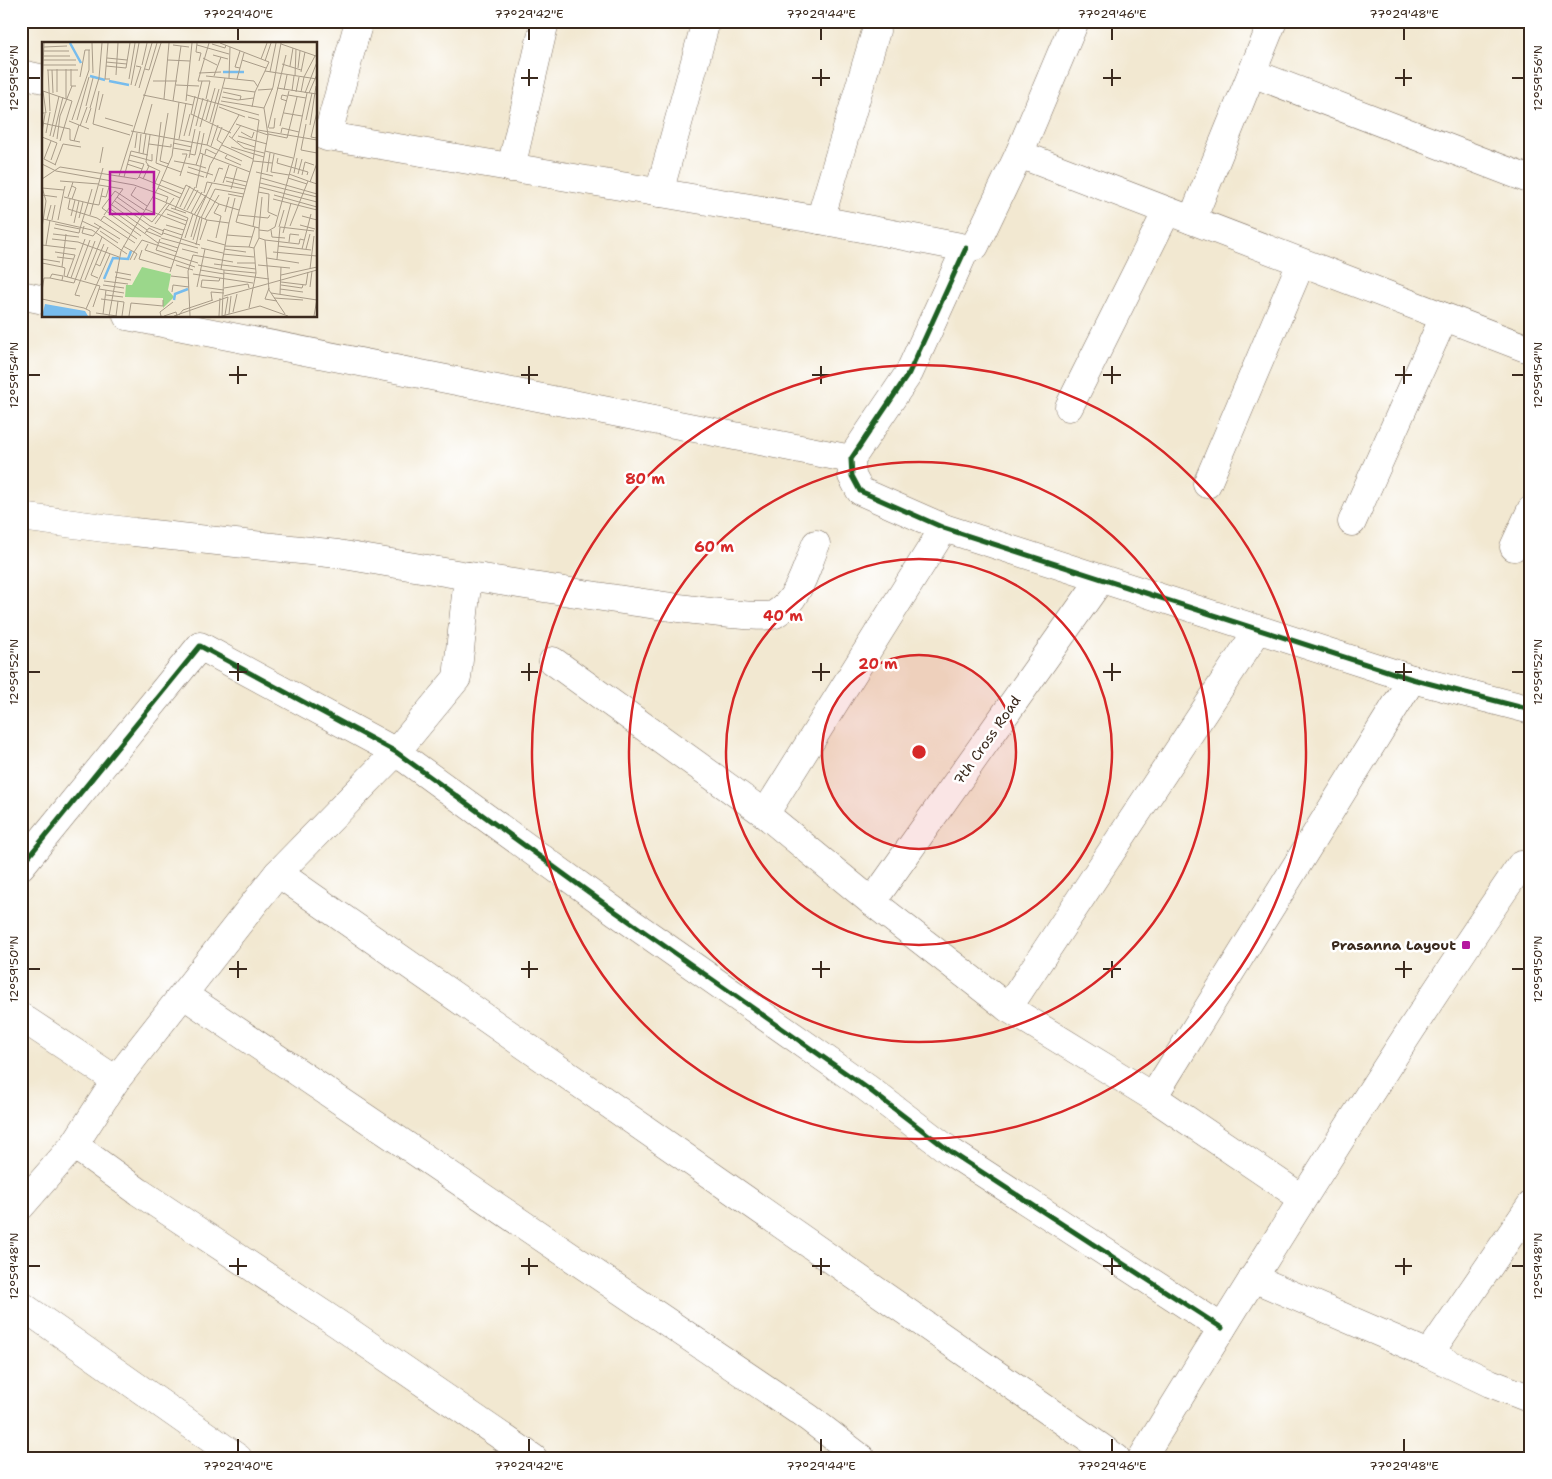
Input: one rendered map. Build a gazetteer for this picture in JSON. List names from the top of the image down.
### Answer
{
  "streets": {
    "street": ["7th Cross Road"]
  },
  "places": {
    "transit": ["Prasanna Layout"]
  },
  "coordinates": [
    "77°29'40\"E",
    "77°29'42\"E",
    "77°29'44\"E",
    "77°29'46\"E",
    "77°29'48\"E",
    "12°59'56\"N",
    "12°59'54\"N",
    "12°59'52\"N",
    "12°59'50\"N",
    "12°59'48\"N"
  ],
  "rings": [
    "80 m",
    "60 m",
    "40 m",
    "20 m"
  ]
}
